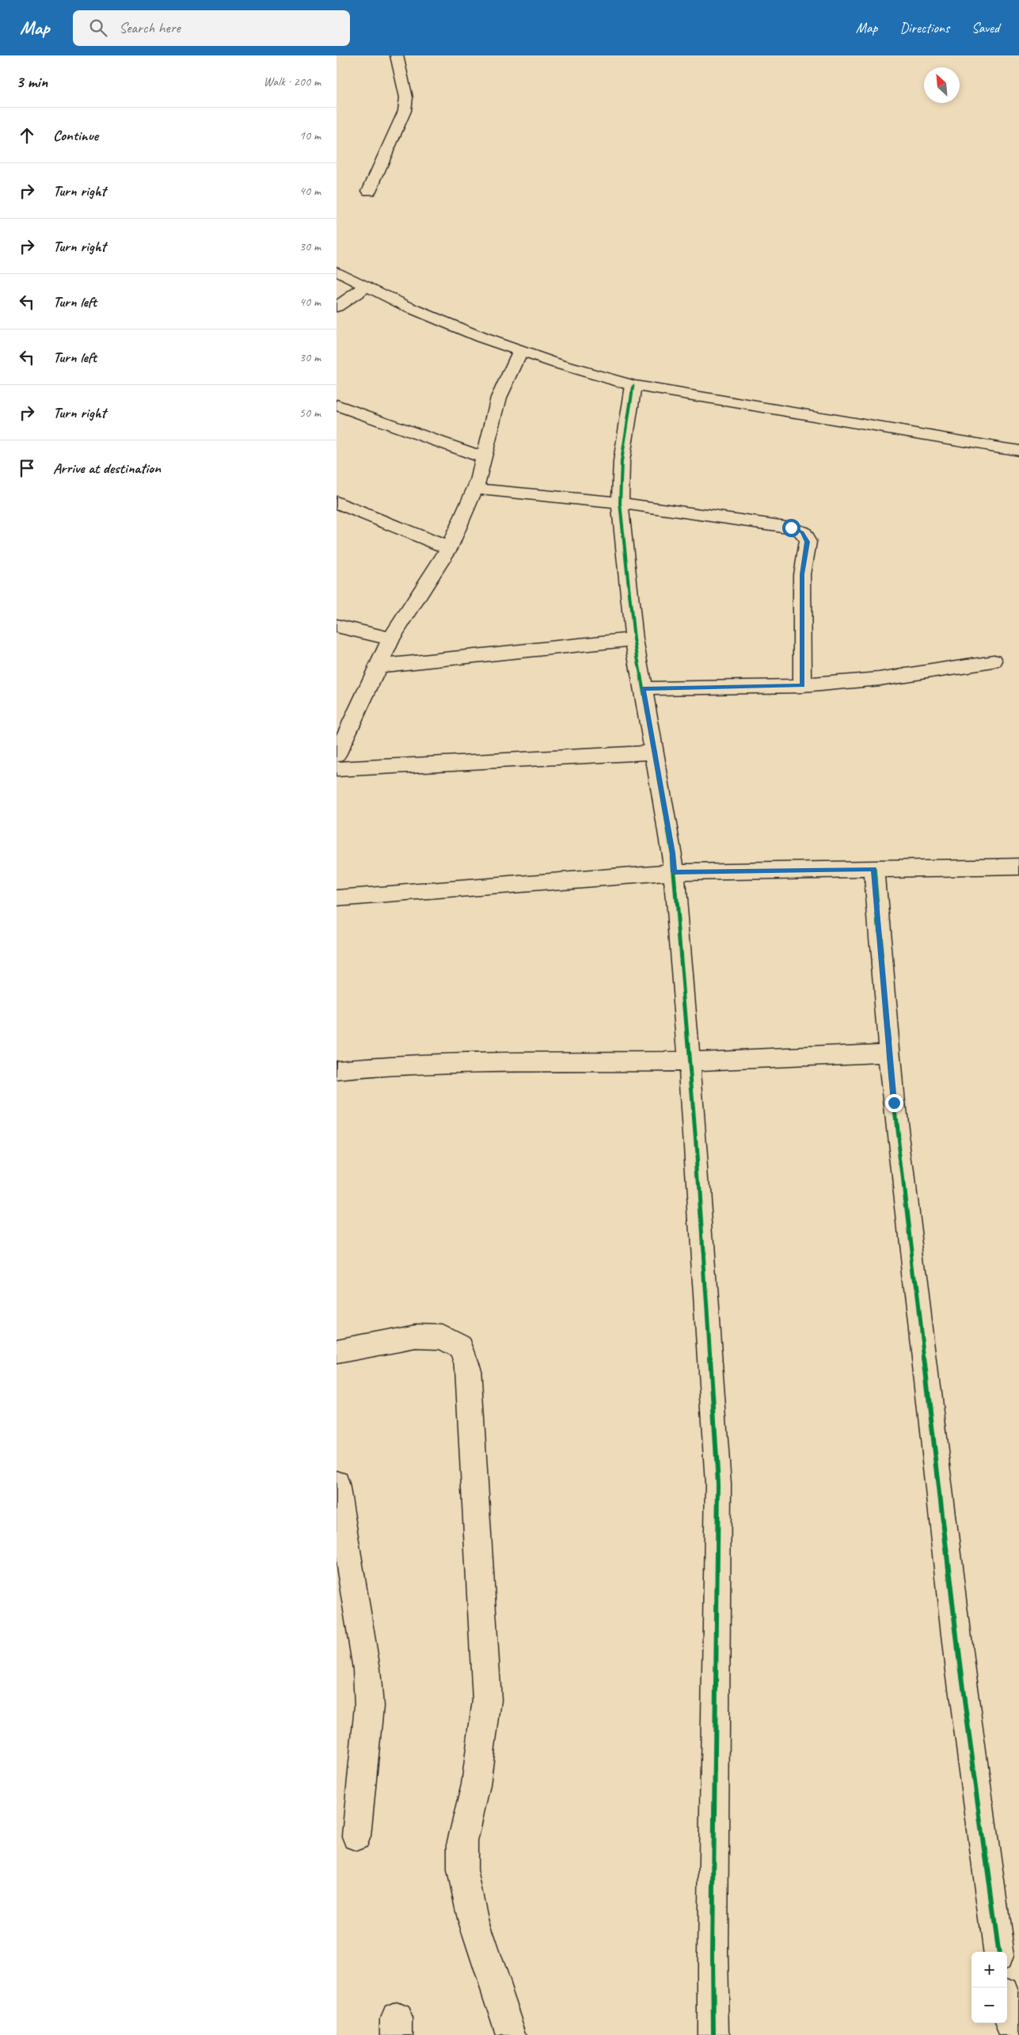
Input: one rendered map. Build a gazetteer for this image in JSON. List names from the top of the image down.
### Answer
{
  "north": "top left",
  "page": {
    "header": "Map",
    "search": "Search here",
    "nav": ["Map", "Directions", "Saved"],
    "heading": ["3 min", "Walk · 200 m"],
    "list": [
      ["Continue", "10 m"],
      ["Turn right", "40 m"],
      ["Turn right", "30 m"],
      ["Turn left", "40 m"],
      ["Turn left", "30 m"],
      ["Turn right", "50 m"],
      "Arrive at destination"
    ],
    "map_buttons": ["+", "−"]
  }
}
